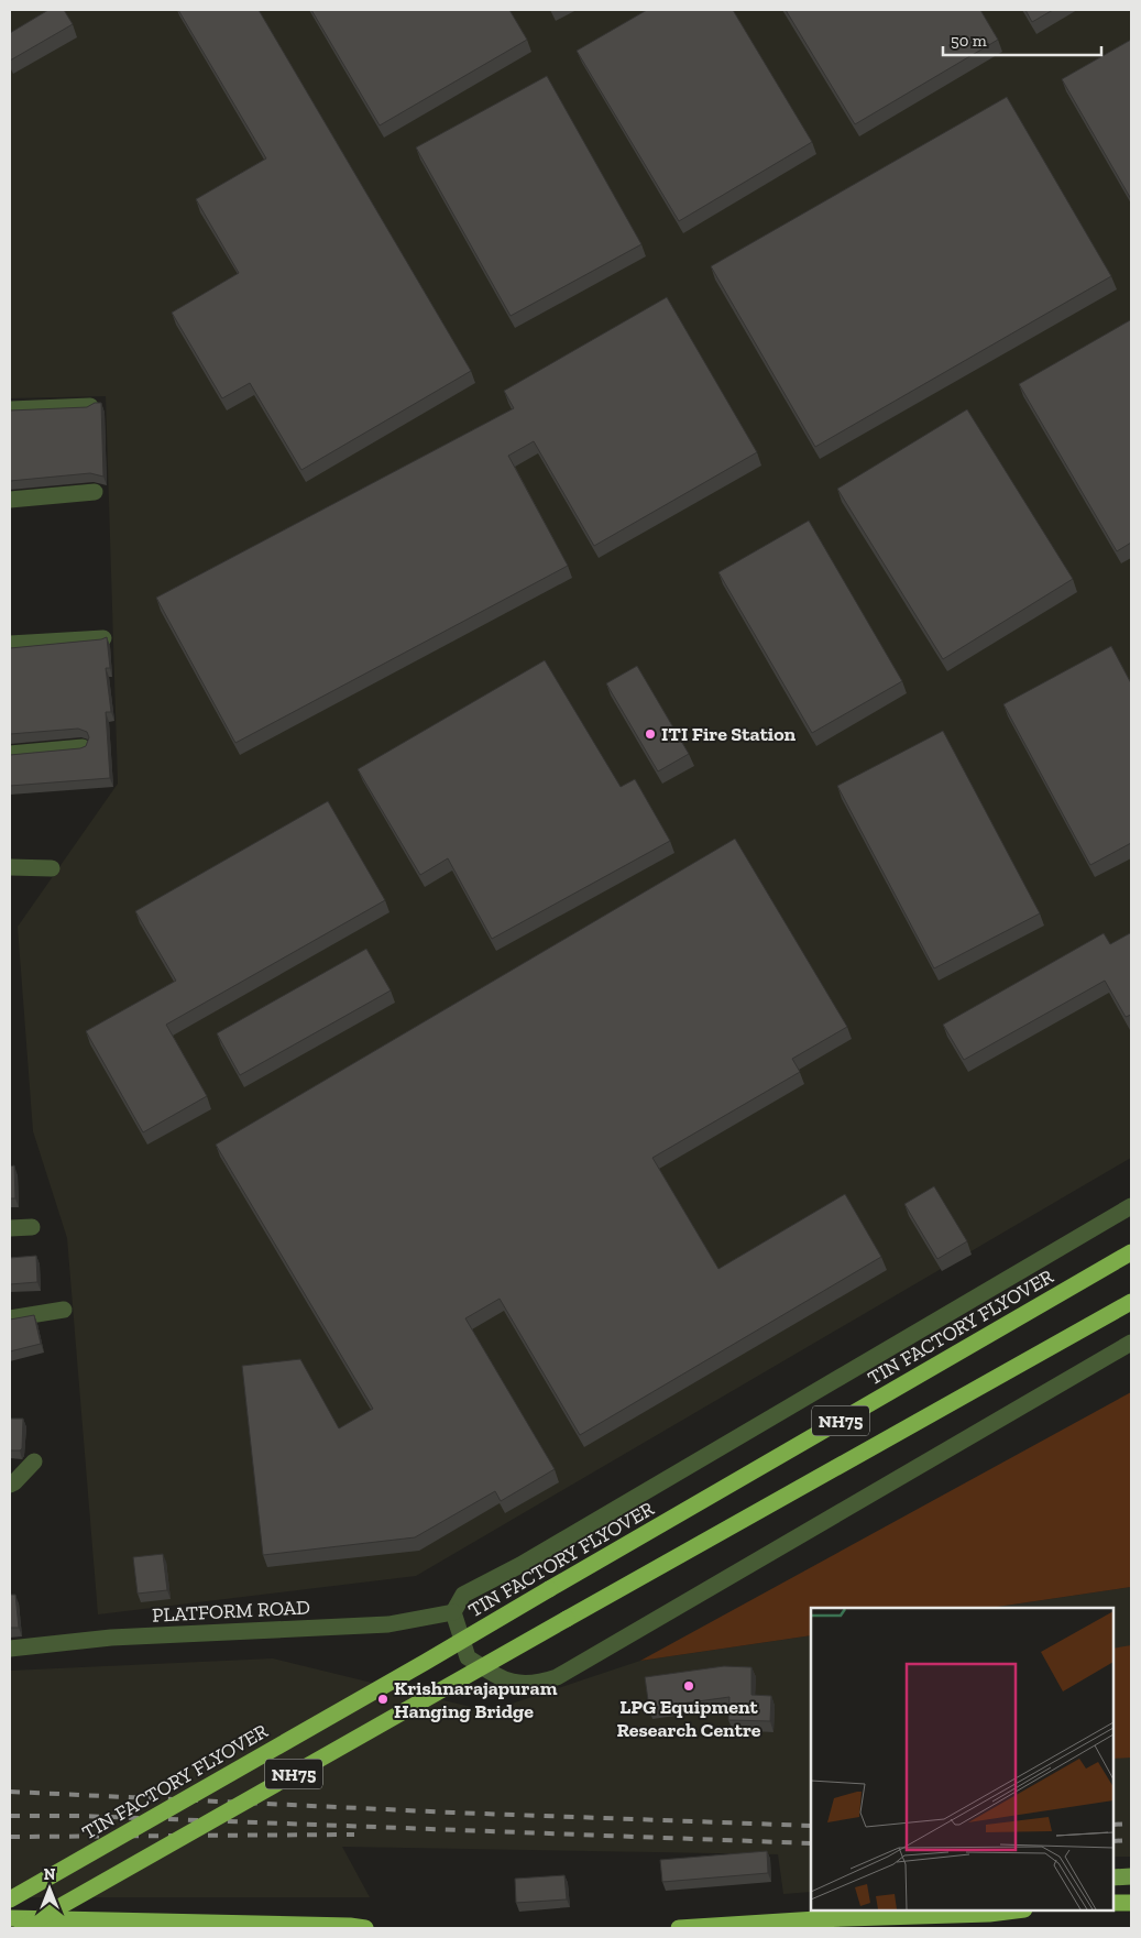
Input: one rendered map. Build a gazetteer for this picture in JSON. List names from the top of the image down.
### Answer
{
  "streets": {
    "highway": ["TIN FACTORY FLYOVER", "NH75"],
    "street": ["PLATFORM ROAD"]
  },
  "places": ["ITI Fire Station", "LPG Equipment Research Centre", "Krishnarajapuram Hanging Bridge"],
  "scale_bar": "50 m",
  "north": "top"
}
